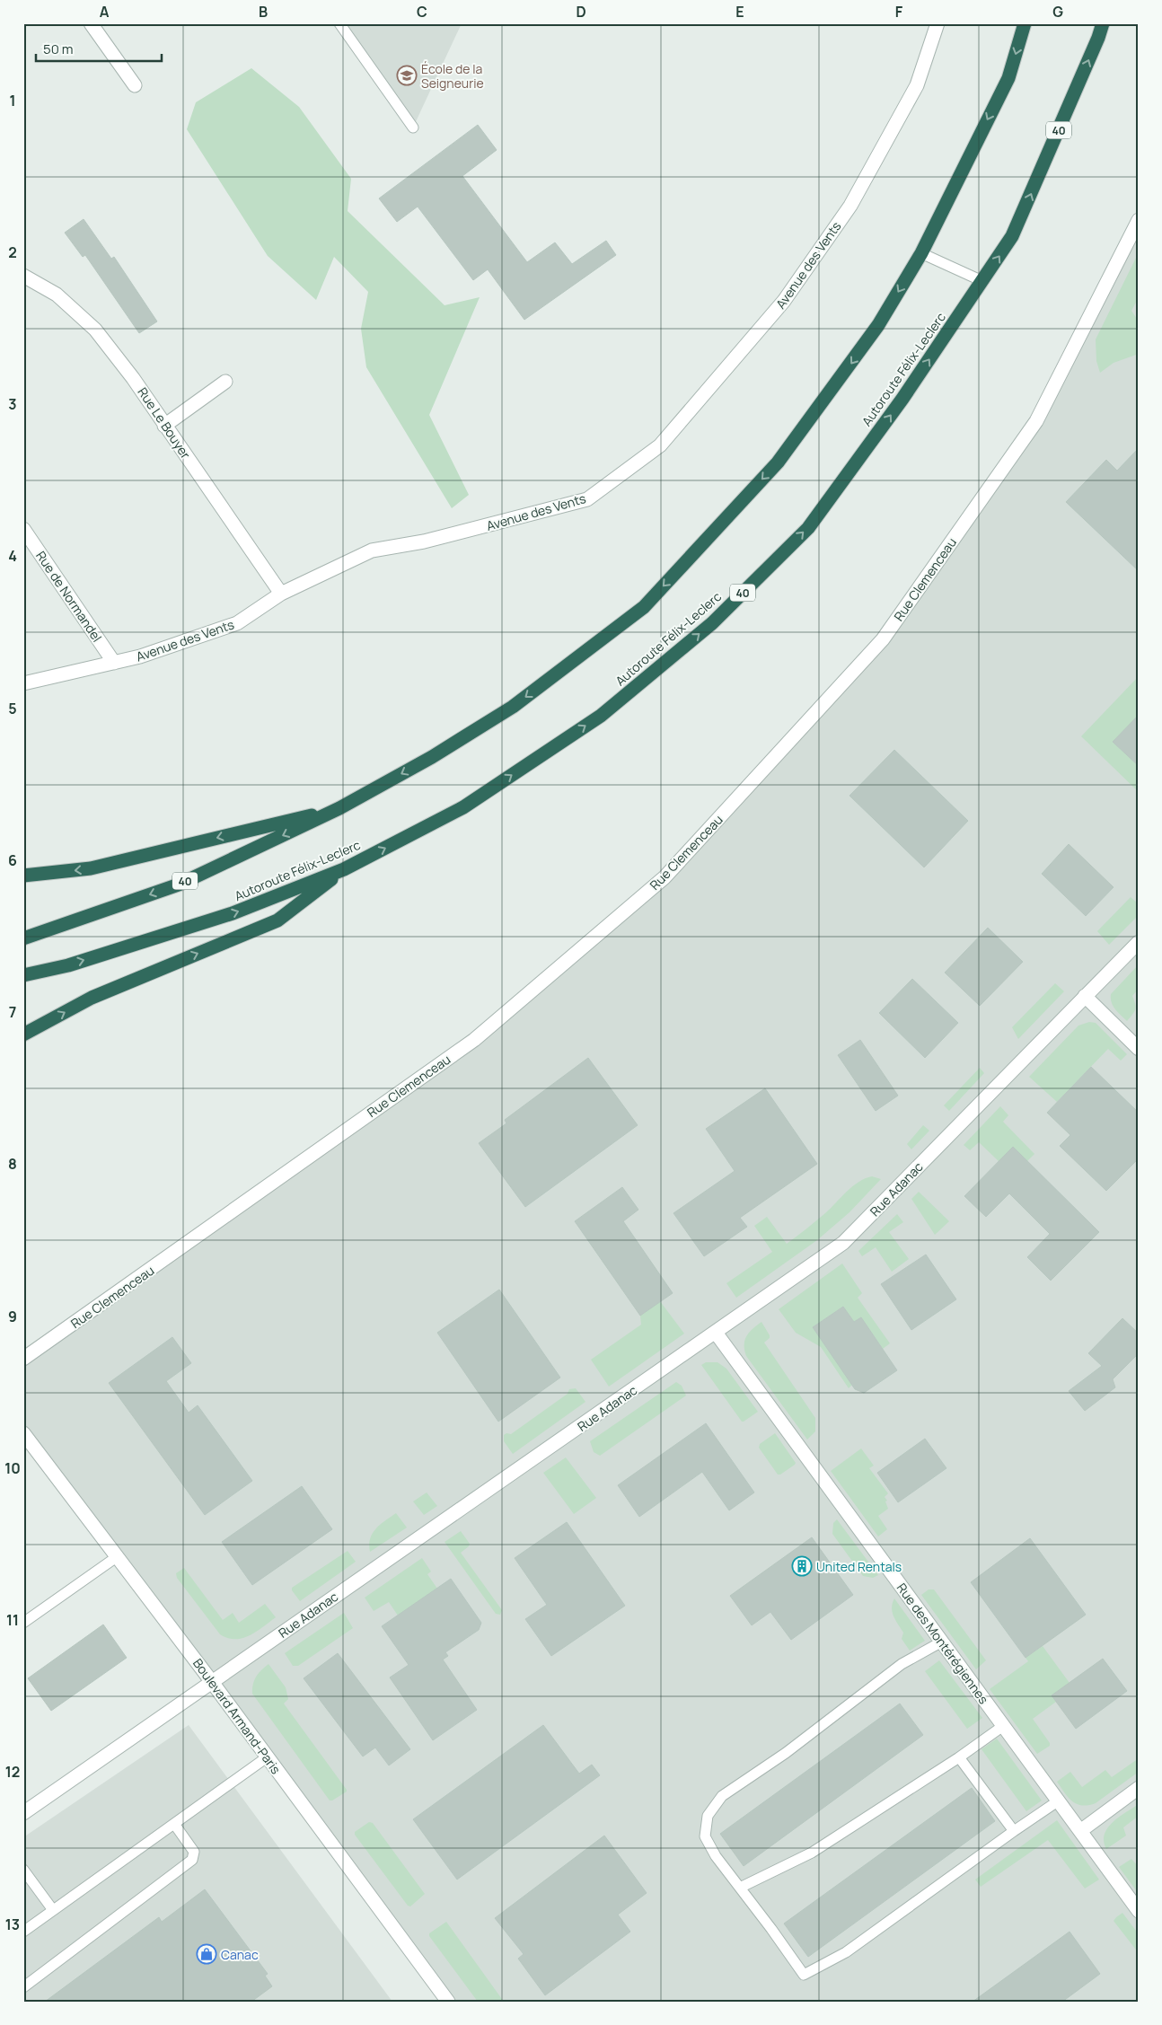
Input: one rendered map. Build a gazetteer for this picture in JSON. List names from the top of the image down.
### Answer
{
  "streets": {
    "highway": ["40", "Autoroute Félix-Leclerc"],
    "street": [
      "Avenue des Vents",
      "Rue Le Bouyer",
      "Rue Clemenceau",
      "Rue de Normandel",
      "Rue Adanac",
      "Rue des Montérégiennes",
      "Boulevard Armand-Paris"
    ]
  },
  "crossings": [
    ["Avenue des Vents", "Rue Le Bouyer"],
    ["Avenue des Vents", "Rue de Normandel"],
    ["Rue Adanac", "Rue des Montérégiennes"],
    ["Rue Adanac", "Boulevard Armand-Paris"]
  ],
  "places": {
    "school or university": ["École de la Seigneurie"],
    "building": ["United Rentals"],
    "shop": ["Canac"]
  },
  "scale_bar": "50 m",
  "grid": {
    "columns": [
      "A",
      "B",
      "C",
      "D",
      "E",
      "F",
      "G"
    ],
    "rows": [
      "1",
      "2",
      "3",
      "4",
      "5",
      "6",
      "7",
      "8",
      "9",
      "10",
      "11",
      "12",
      "13"
    ]
  }
}
